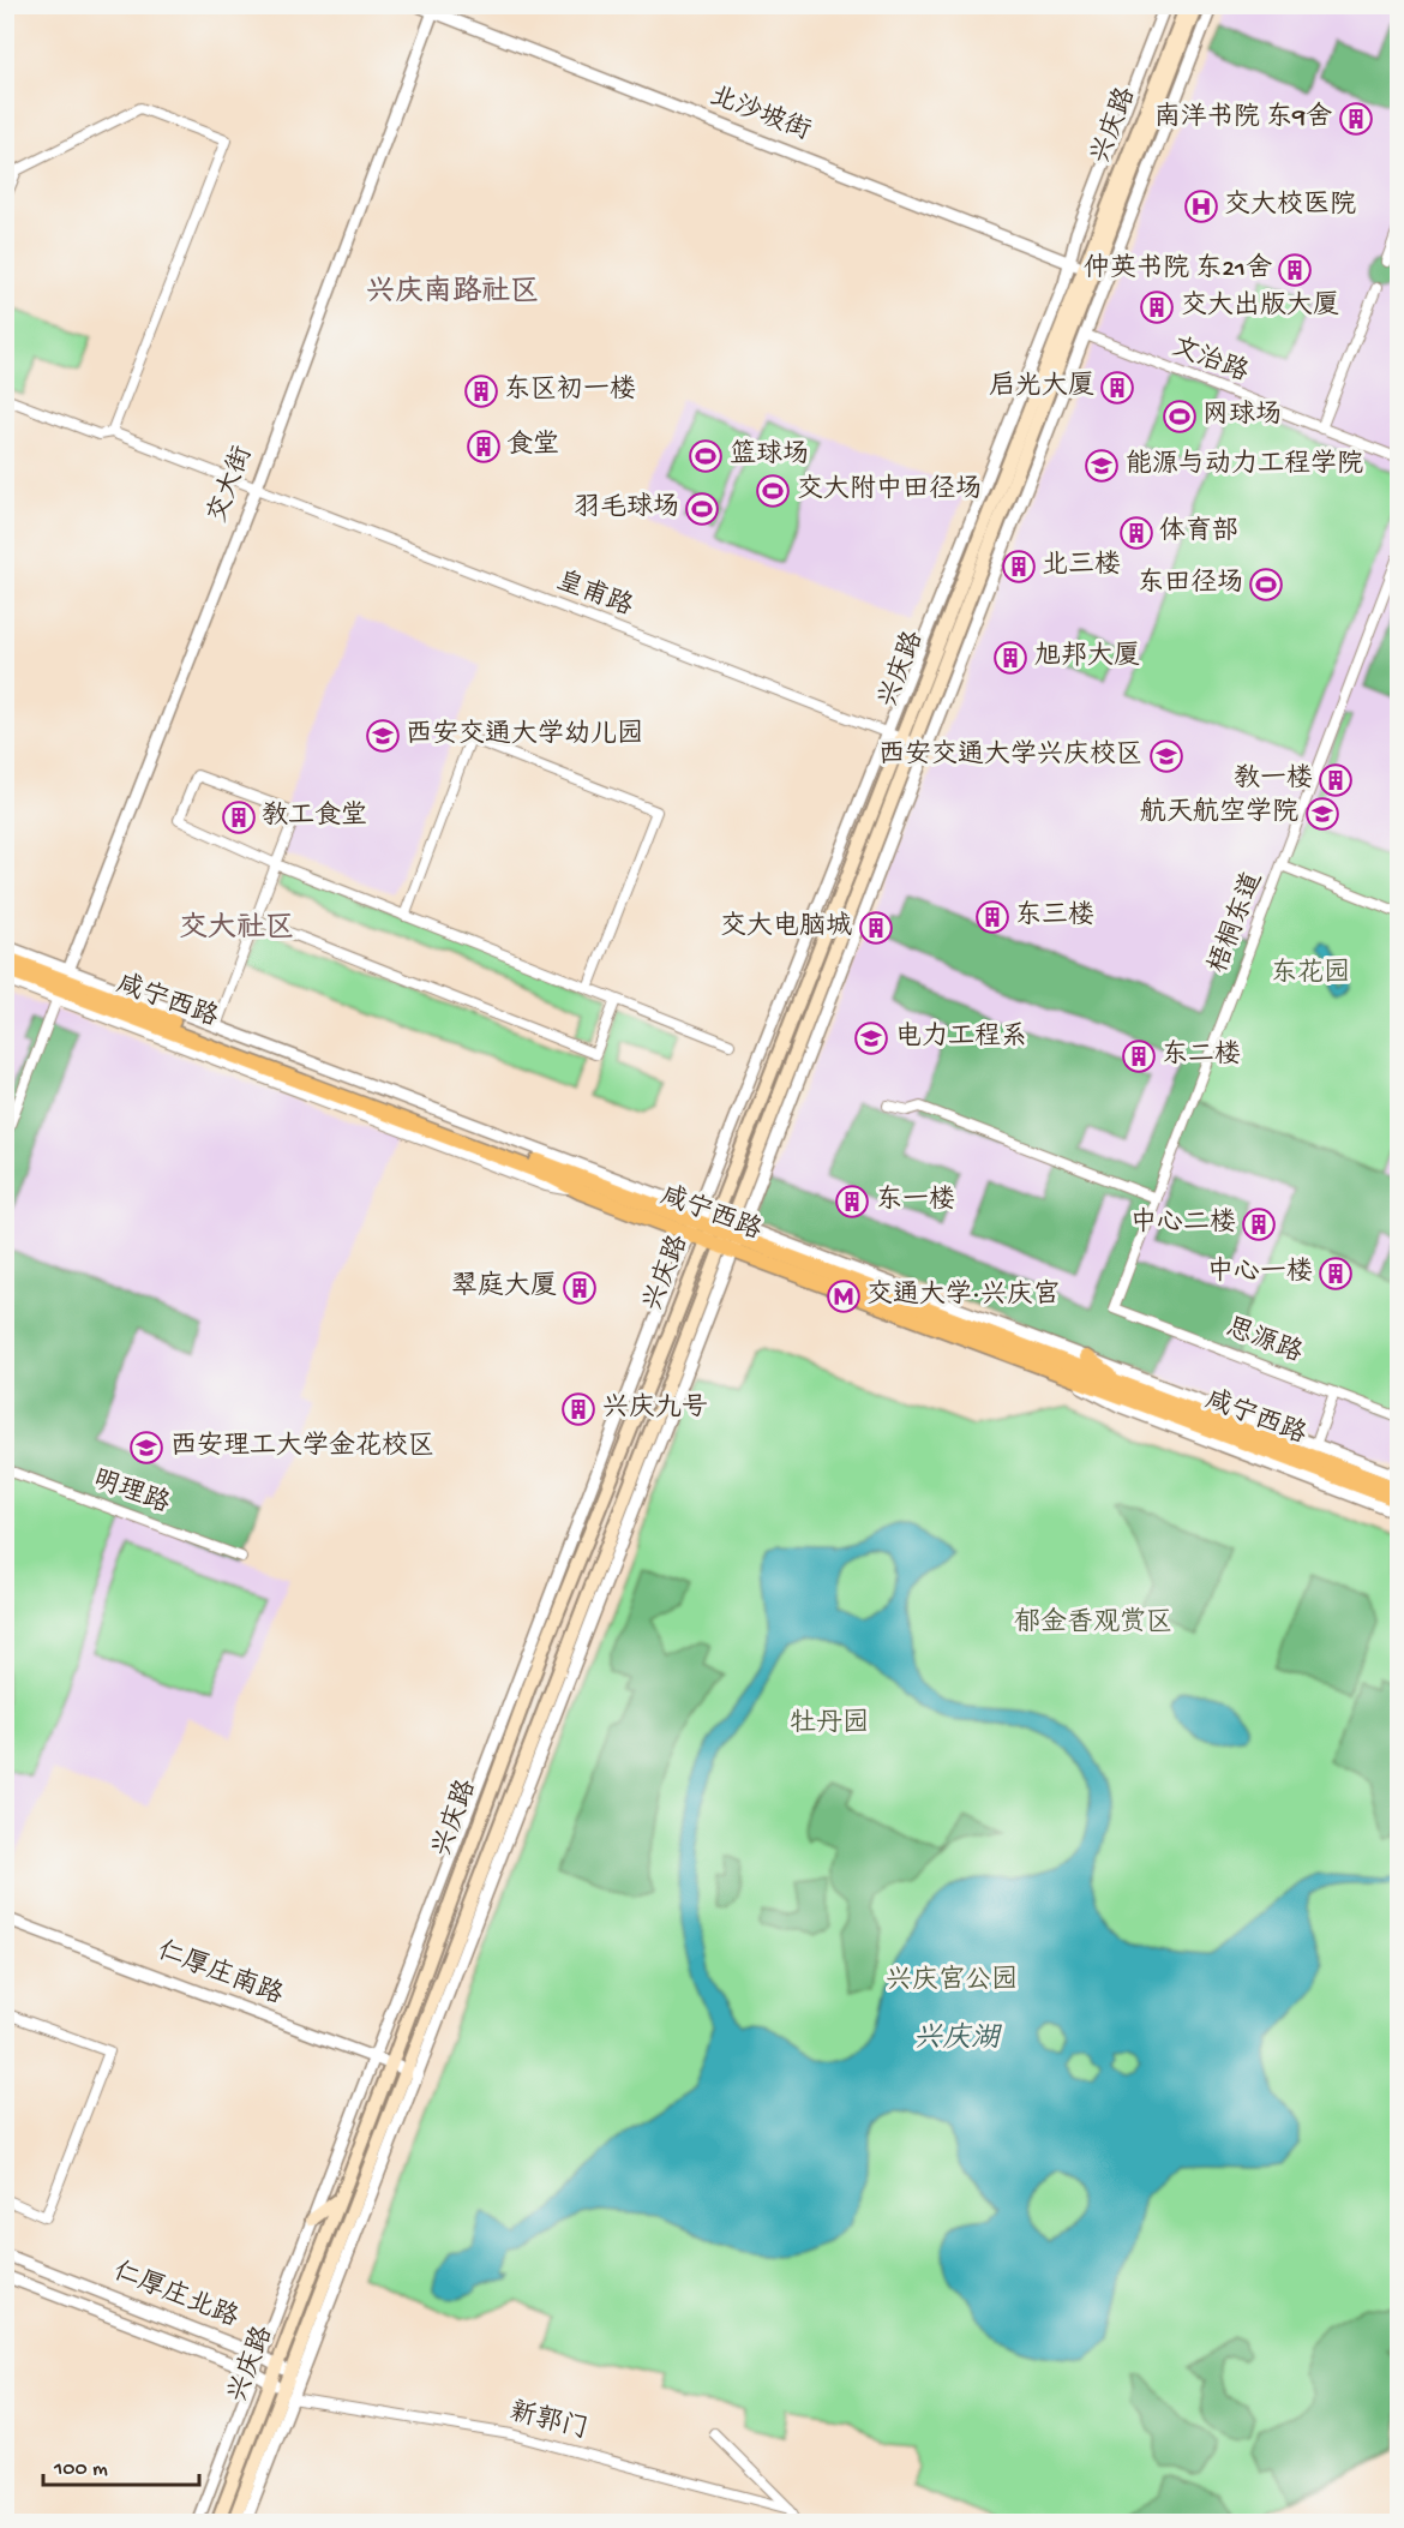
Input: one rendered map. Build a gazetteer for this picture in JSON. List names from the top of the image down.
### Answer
{
  "streets": {
    "main road": ["兴庆路", "咸宁西路"],
    "street": [
      "北沙坡街",
      "文治路",
      "交大街",
      "皇甫路",
      "梧桐东道",
      "思源路",
      "明理路",
      "仁厚庄南路",
      "仁厚庄北路",
      "新郭门"
    ]
  },
  "crossings": [
    ["北沙坡街", "兴庆路"],
    ["北沙坡街", "交大街"],
    ["兴庆路", "皇甫路"],
    ["兴庆路", "咸宁西路"],
    ["兴庆路", "仁厚庄南路"],
    ["兴庆路", "仁厚庄北路"],
    ["兴庆路", "新郭门"],
    ["交大街", "皇甫路"],
    ["交大街", "咸宁西路"],
    ["梧桐东道", "思源路"],
    ["仁厚庄北路", "新郭门"]
  ],
  "districts": ["兴庆南路社区", "交大社区"],
  "water": ["兴庆湖"],
  "parks": [
    "东花园",
    "郁金香观赏区",
    "牡丹园",
    "兴庆宫公园"
  ],
  "places": {
    "building": [
      "南洋书院 东9舍",
      "仲英书院 东21舍",
      "交大出版大厦",
      "启光大厦",
      "东区初一楼",
      "食堂",
      "体育部",
      "北三楼",
      "旭邦大厦",
      "教一楼",
      "教工食堂",
      "东三楼",
      "交大电脑城",
      "东二楼",
      "东一楼",
      "中心二楼",
      "中心一楼",
      "翠庭大厦",
      "兴庆九号"
    ],
    "hospital": ["交大校医院"],
    "sports": [
      "网球场",
      "篮球场",
      "交大附中田径场",
      "羽毛球场",
      "东田径场"
    ],
    "school or university": [
      "能源与动力工程学院",
      "西安交通大学幼儿园",
      "西安交通大学兴庆校区",
      "航天航空学院",
      "电力工程系",
      "西安理工大学金花校区"
    ],
    "metro station": ["交通大学·兴庆宫"]
  },
  "scale_bar": "100 m"
}
